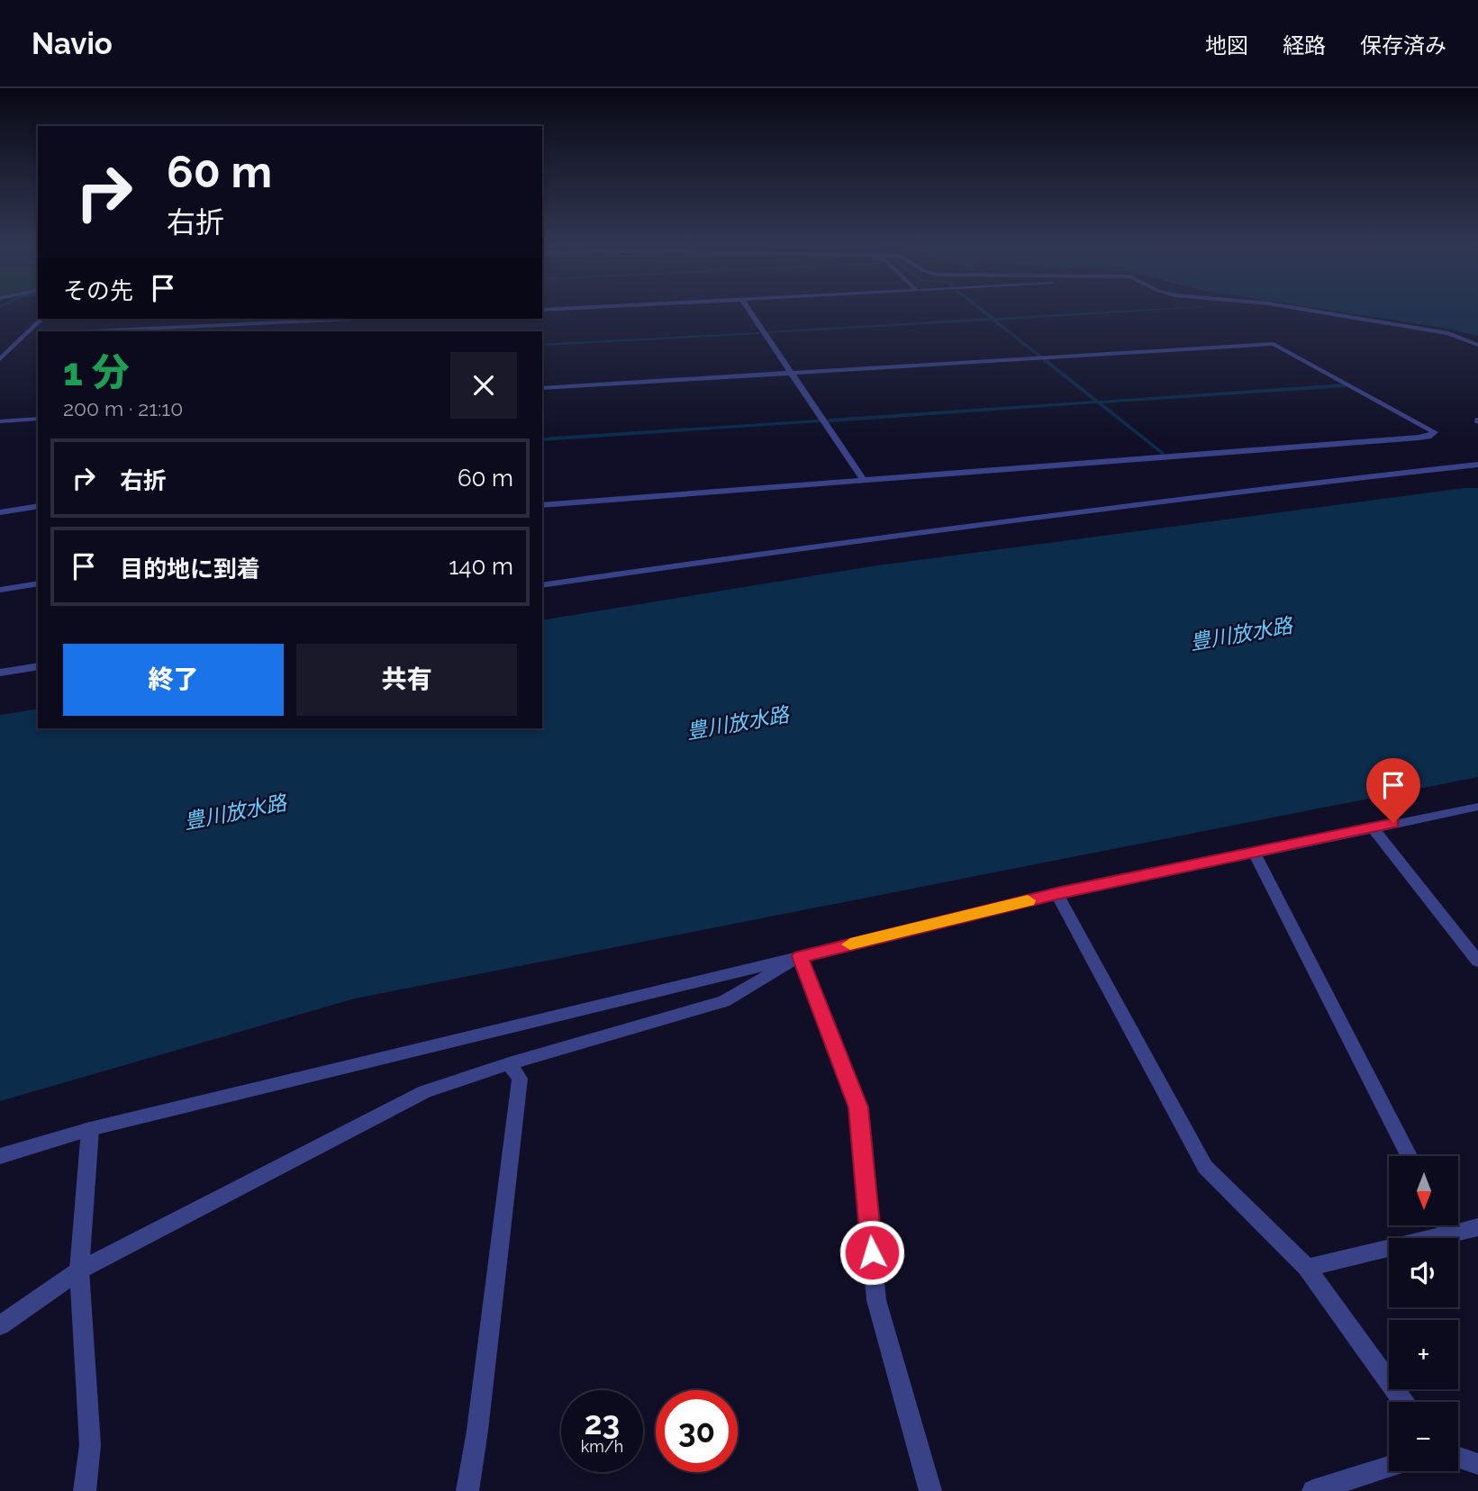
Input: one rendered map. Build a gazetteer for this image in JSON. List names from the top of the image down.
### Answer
{
  "water": ["豊川放水路"],
  "north": "bottom",
  "page": {
    "header": "Navio",
    "nav": ["地図", "経路", "保存済み"],
    "turn": ["60 m", "右折"],
    "then": "その先",
    "heading": ["1 分", "200 m · 21:10"],
    "list": [
      {
        "name": "右折",
        "value": "60 m"
      },
      {
        "name": "目的地に到着",
        "value": "140 m"
      }
    ],
    "buttons": ["終了", "共有"],
    "map_buttons": ["+", "−"],
    "speed": "23 km/h",
    "limit": "30"
  }
}
